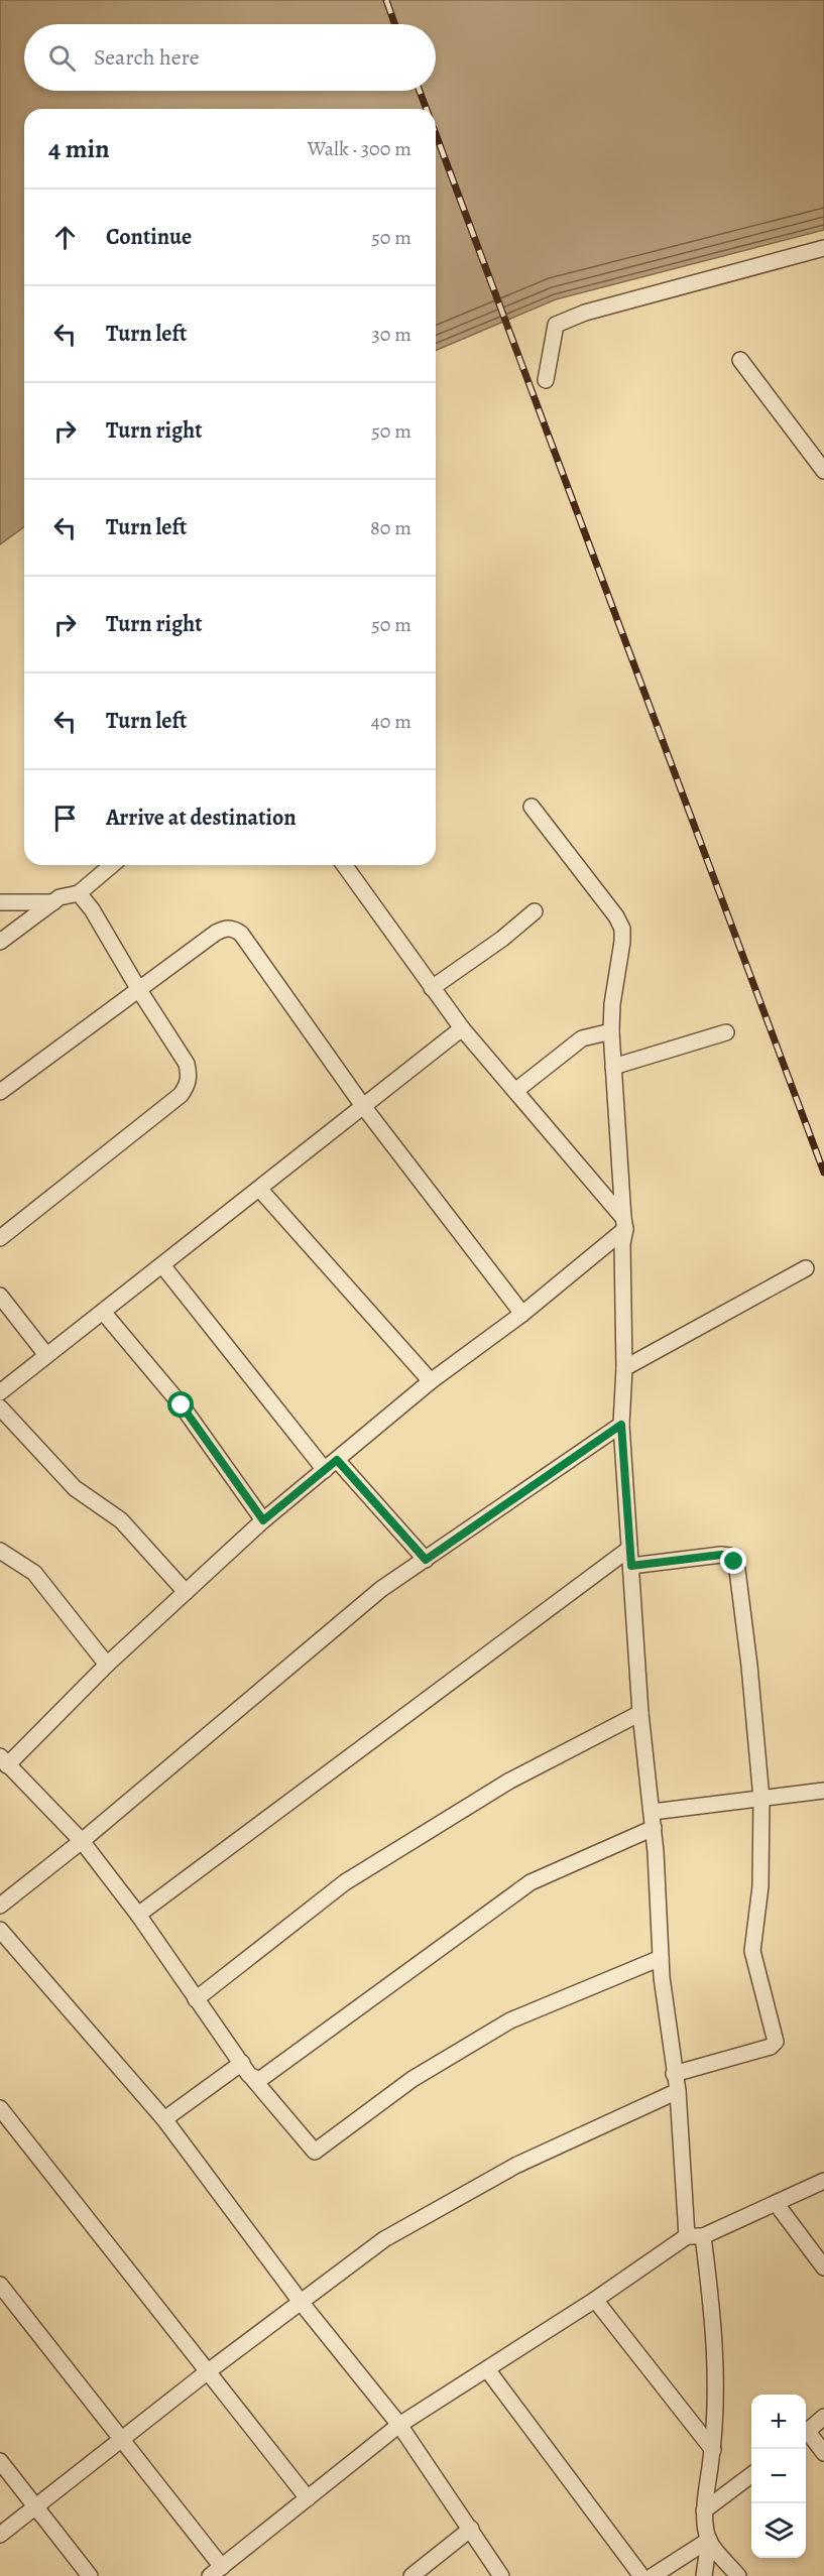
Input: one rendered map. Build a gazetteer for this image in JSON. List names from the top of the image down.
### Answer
{
  "page": {
    "search": "Search here",
    "heading": ["4 min", "Walk · 300 m"],
    "list": [
      ["Continue", "50 m"],
      ["Turn left", "30 m"],
      ["Turn right", "50 m"],
      ["Turn left", "80 m"],
      ["Turn right", "50 m"],
      ["Turn left", "40 m"],
      "Arrive at destination"
    ],
    "map_buttons": ["+", "−"]
  }
}
